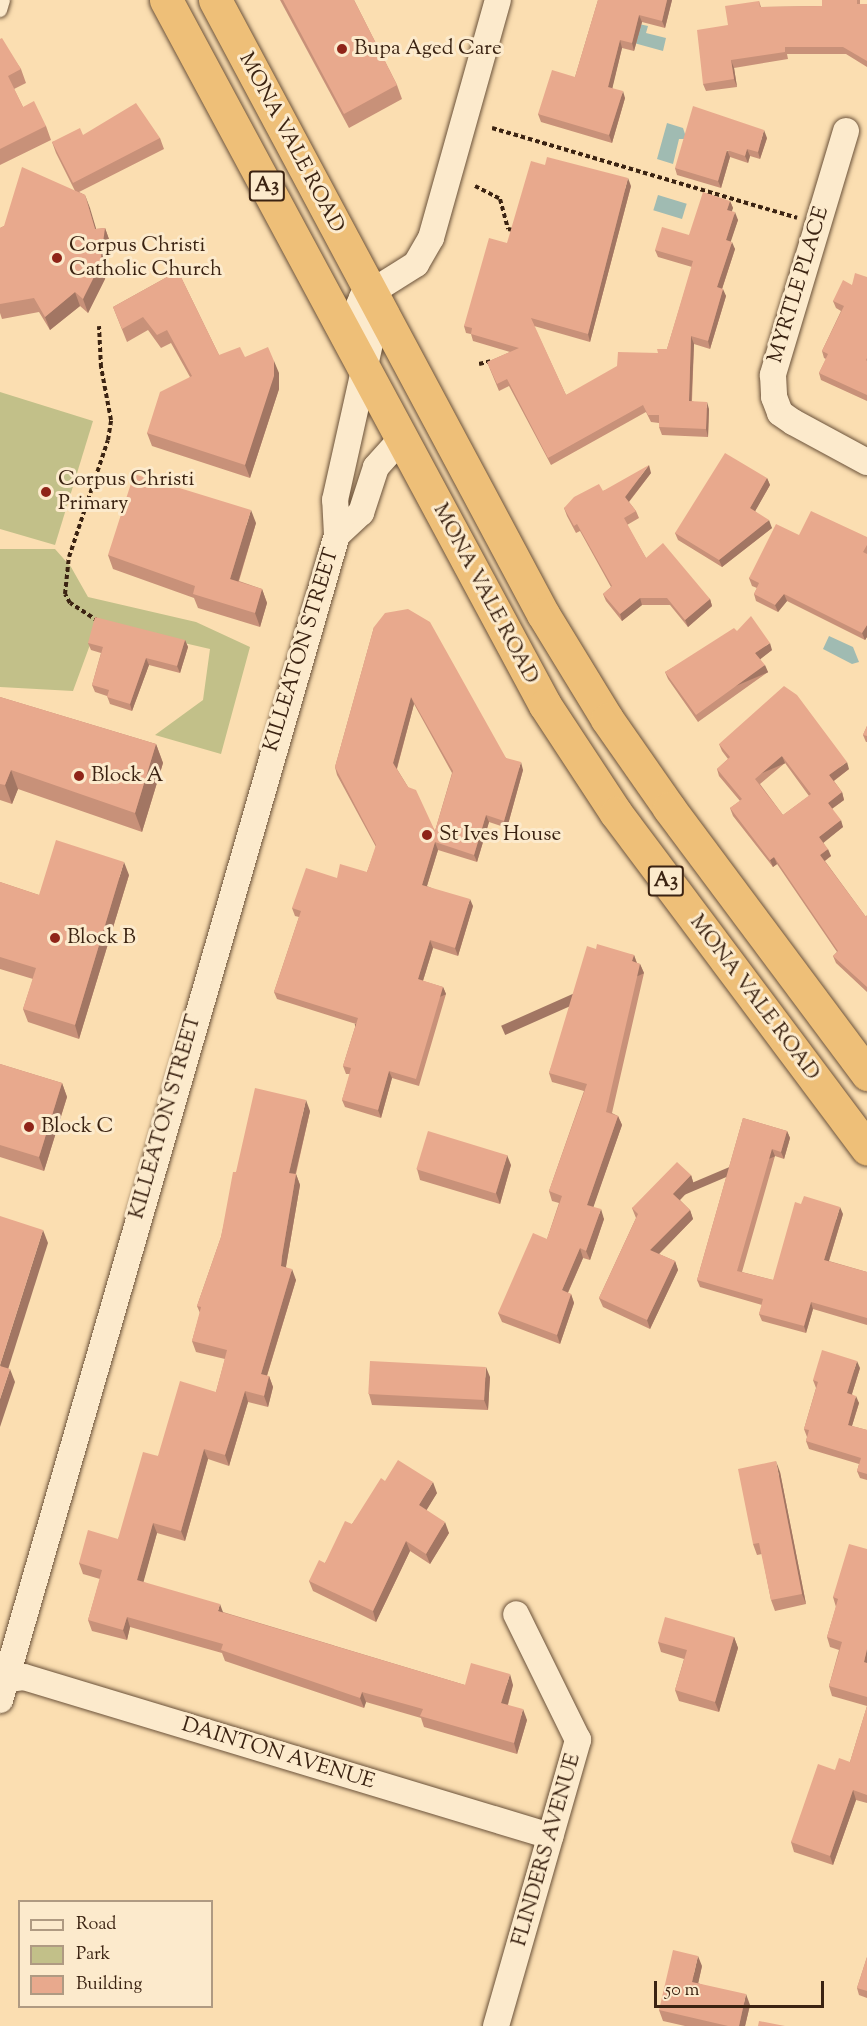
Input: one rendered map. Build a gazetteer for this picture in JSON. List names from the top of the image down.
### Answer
{
  "streets": {
    "highway": ["MONA VALE ROAD", "A3"],
    "street": [
      "MYRTLE PLACE",
      "KILLEATON STREET",
      "DAINTON AVENUE",
      "FLINDERS AVENUE"
    ]
  },
  "crossings": [
    ["MONA VALE ROAD", "KILLEATON STREET"],
    ["KILLEATON STREET", "DAINTON AVENUE"],
    ["DAINTON AVENUE", "FLINDERS AVENUE"]
  ],
  "places": [
    "Bupa Aged Care",
    "Corpus Christi Catholic Church",
    "Corpus Christi Primary",
    "Block A",
    "St Ives House",
    "Block B",
    "Block C"
  ],
  "legend": ["Road", "Park", "Building"],
  "scale_bar": "50 m"
}
